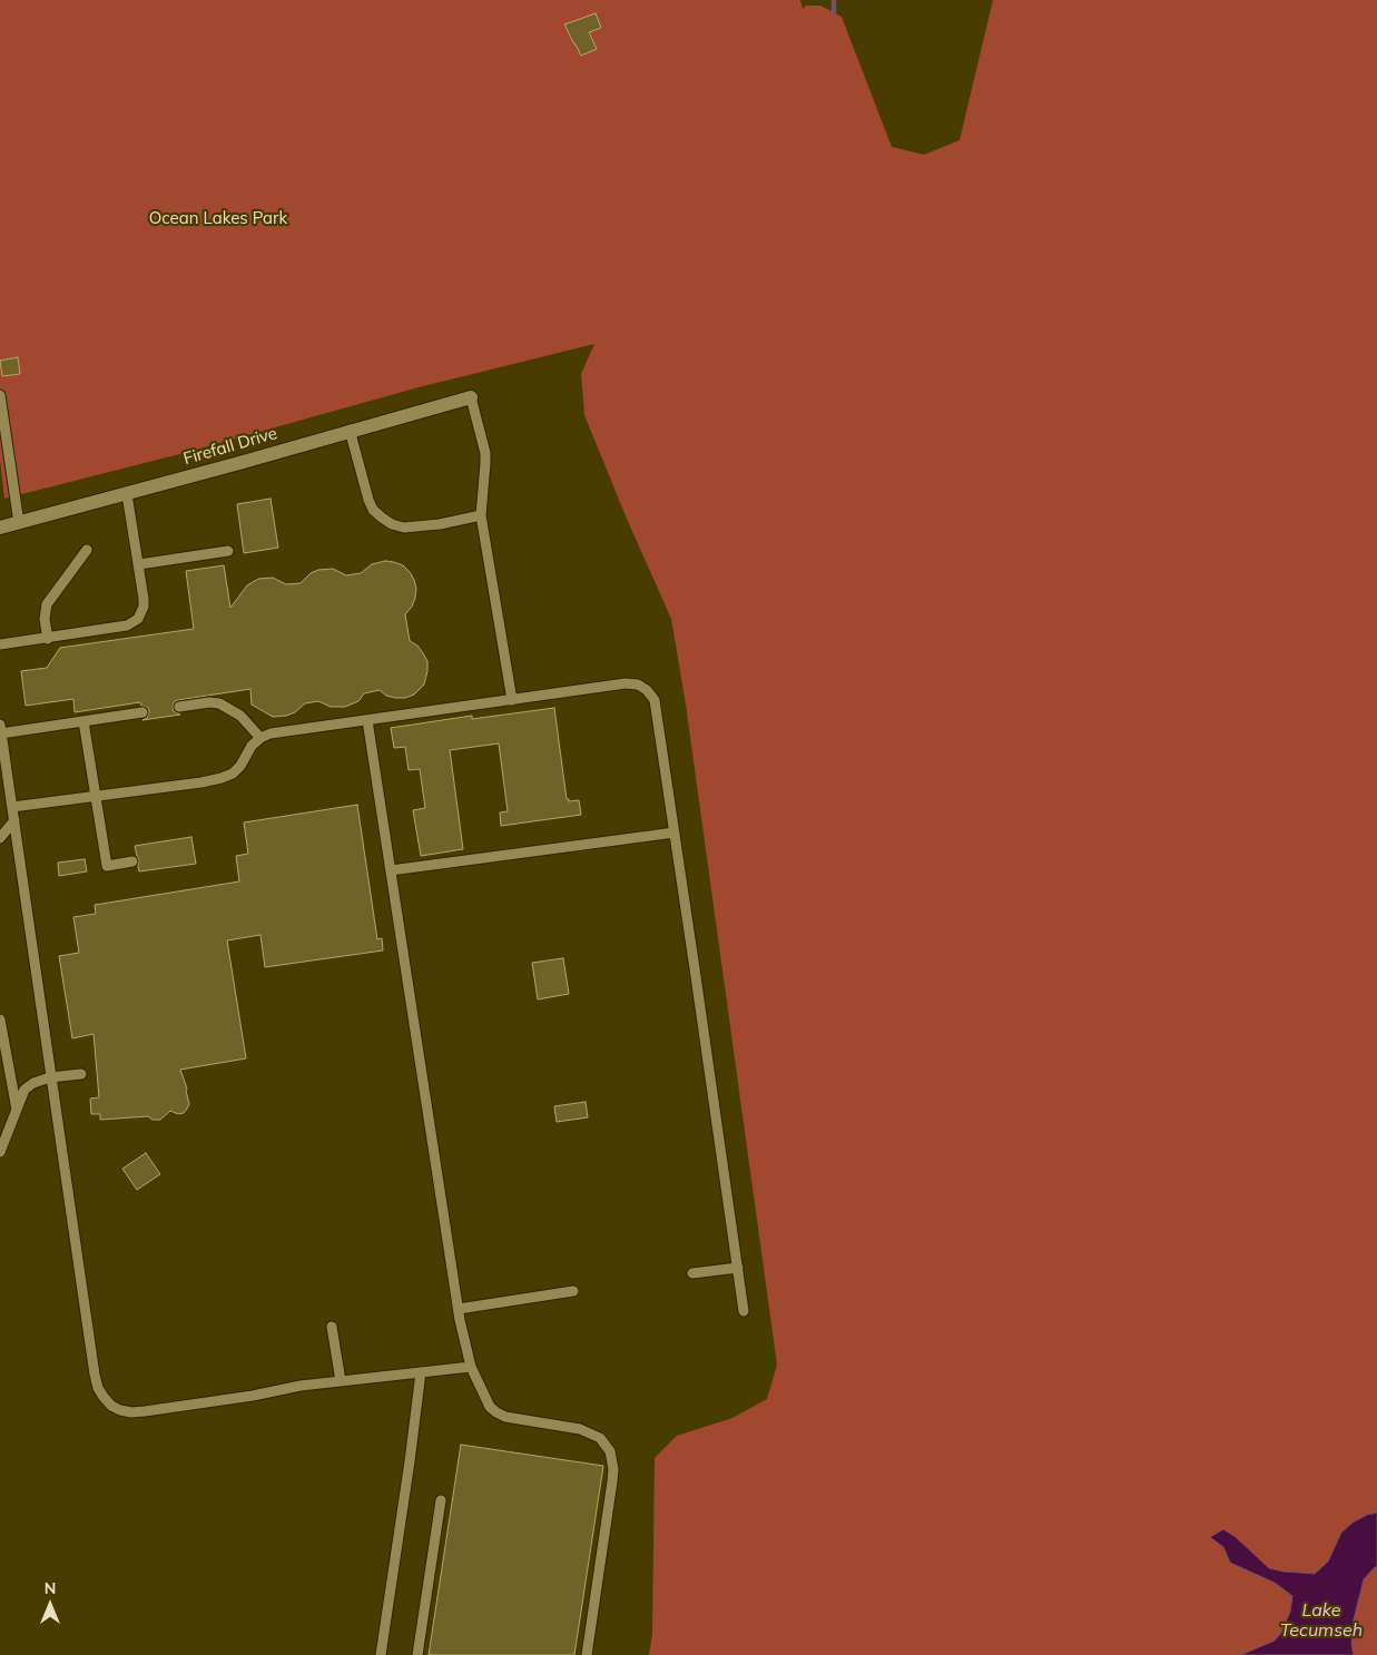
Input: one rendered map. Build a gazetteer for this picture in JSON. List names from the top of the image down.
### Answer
{
  "streets": {
    "street": ["Firefall Drive"]
  },
  "water": ["Lake Tecumseh"],
  "parks": ["Ocean Lakes Park"],
  "north": "top"
}
